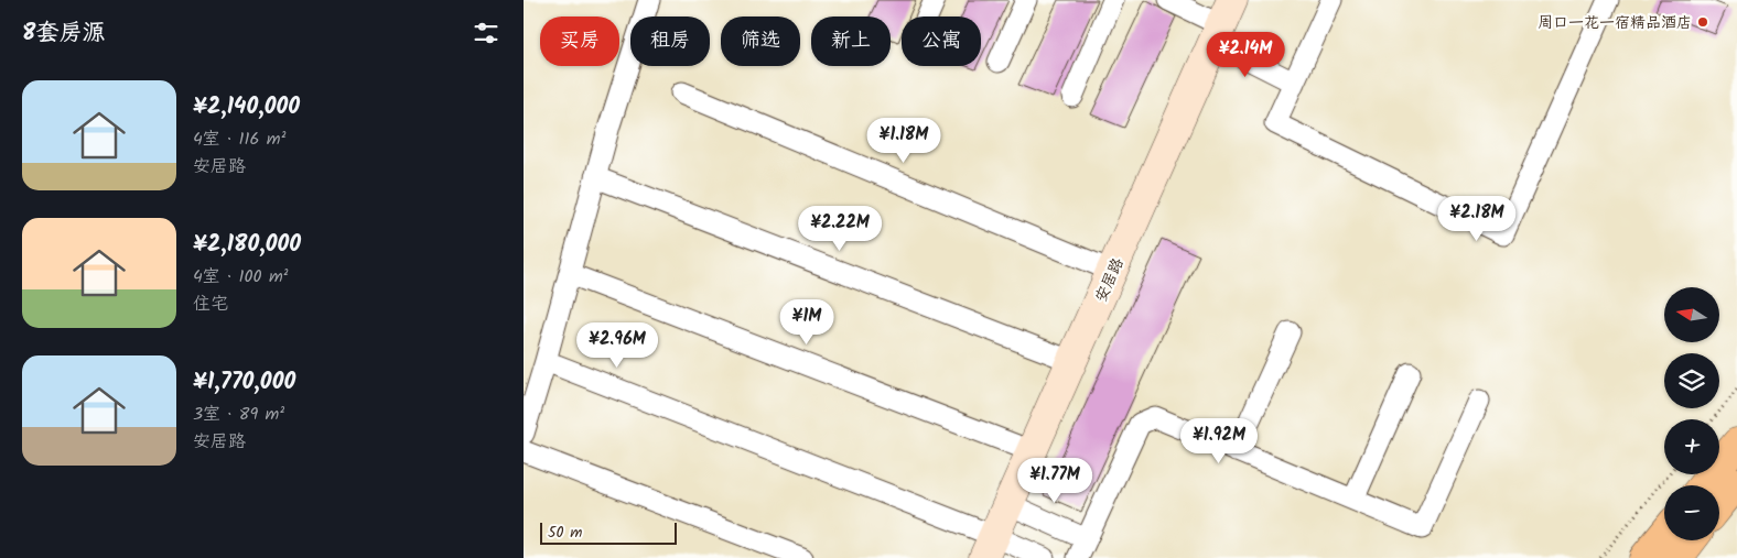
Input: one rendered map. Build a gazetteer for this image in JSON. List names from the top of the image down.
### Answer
{
  "streets": {
    "street": ["安居路"]
  },
  "places": ["周口一花一宿精品酒店"],
  "scale_bar": "50 m",
  "north": "left",
  "page": {
    "heading": "8套房源",
    "chip": [
      "买房",
      "租房",
      "筛选",
      "新上",
      "公寓"
    ],
    "price": [
      "¥2.14M",
      "¥1.18M",
      "¥2.18M",
      "¥2.22M",
      "¥1M",
      "¥2.96M",
      "¥1.92M",
      "¥1.77M"
    ],
    "list": [
      {
        "name": "¥2,140,000",
        "note": "4室 · 116 m² · 安居路"
      },
      {
        "name": "¥2,180,000",
        "note": "4室 · 100 m² · 住宅"
      },
      {
        "name": "¥1,770,000",
        "note": "3室 · 89 m² · 安居路"
      }
    ],
    "map_buttons": ["+", "−"],
    "scale": "50 m"
  }
}
